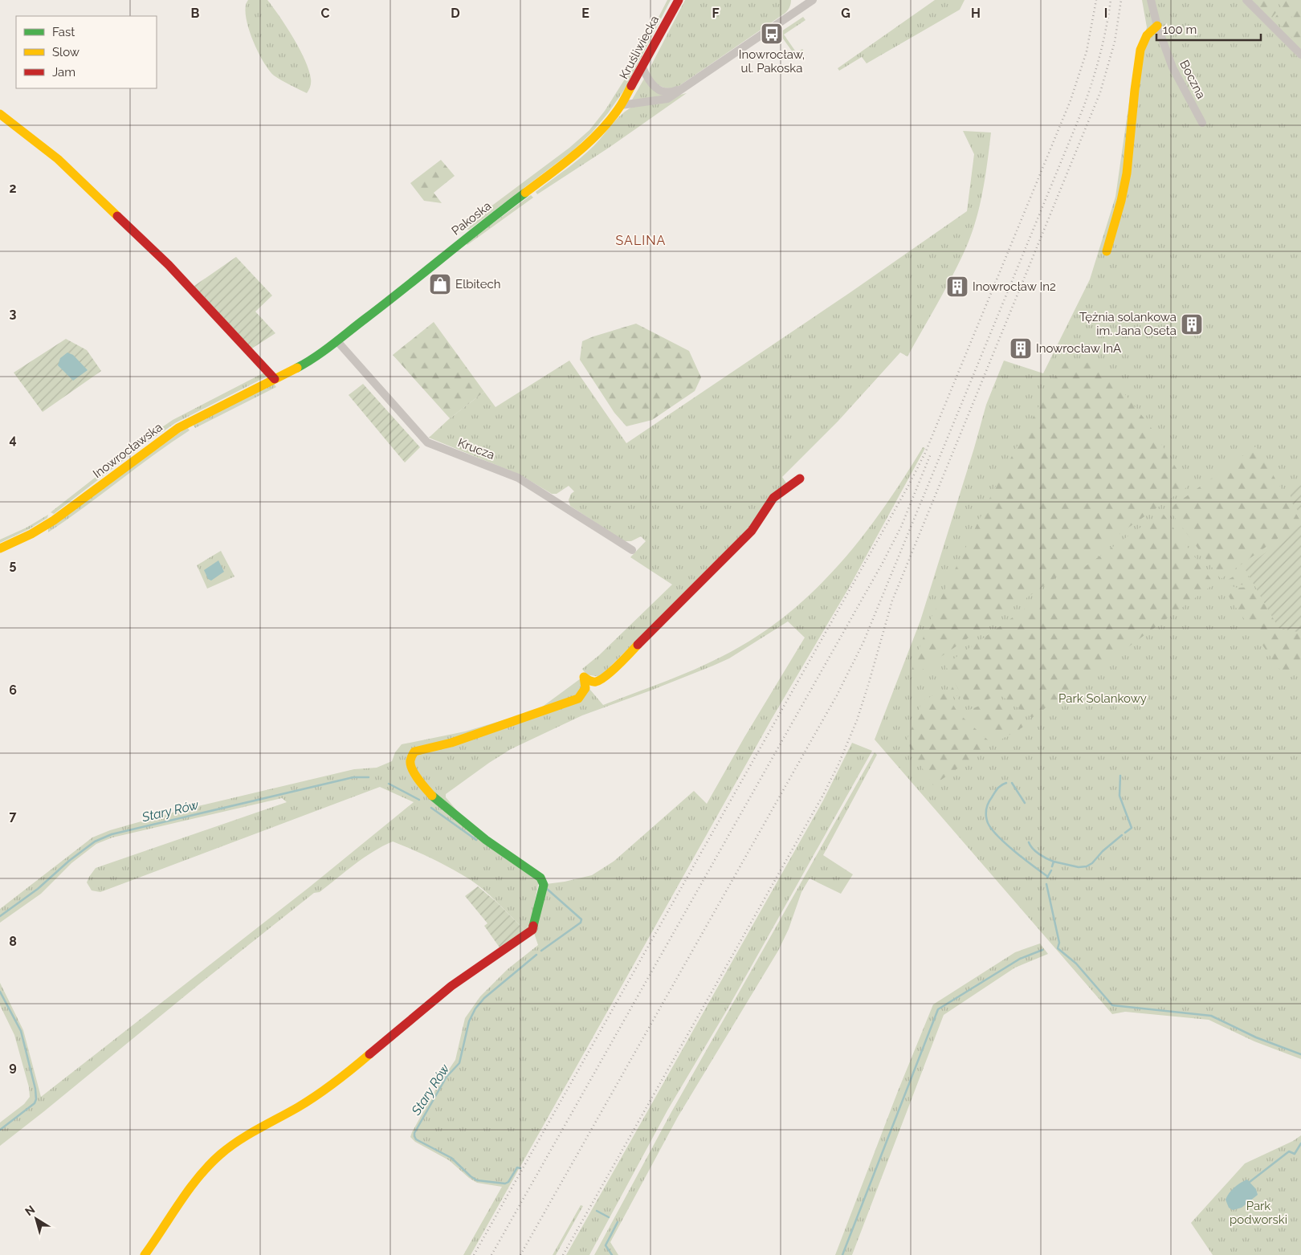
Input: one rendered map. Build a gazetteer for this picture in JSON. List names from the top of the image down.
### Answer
{
  "streets": {
    "street": [
      "Kruśliwiecka",
      "Boczna",
      "Pakoska",
      "Krucza",
      "Inowrocławska"
    ]
  },
  "crossings": [
    ["Kruśliwiecka", "Pakoska"],
    ["Pakoska", "Krucza"],
    ["Pakoska", "Inowrocławska"]
  ],
  "districts": ["SALINA"],
  "water": ["Stary Rów"],
  "parks": ["Park Solankowy", "Park podworski"],
  "places": {
    "bus stop": ["Inowrocław, ul. Pakoska"],
    "shop": ["Elbitech"],
    "building": ["Inowrocław In2", "Tężnia solankowa im. Jana Oseta", "Inowrocław InA"]
  },
  "legend": ["Fast", "Slow", "Jam"],
  "scale_bar": "100 m",
  "north": "top left",
  "grid": {
    "columns": [
      "B",
      "C",
      "D",
      "E",
      "F",
      "G",
      "H",
      "I"
    ],
    "rows": [
      "2",
      "3",
      "4",
      "5",
      "6",
      "7",
      "8",
      "9"
    ]
  }
}
